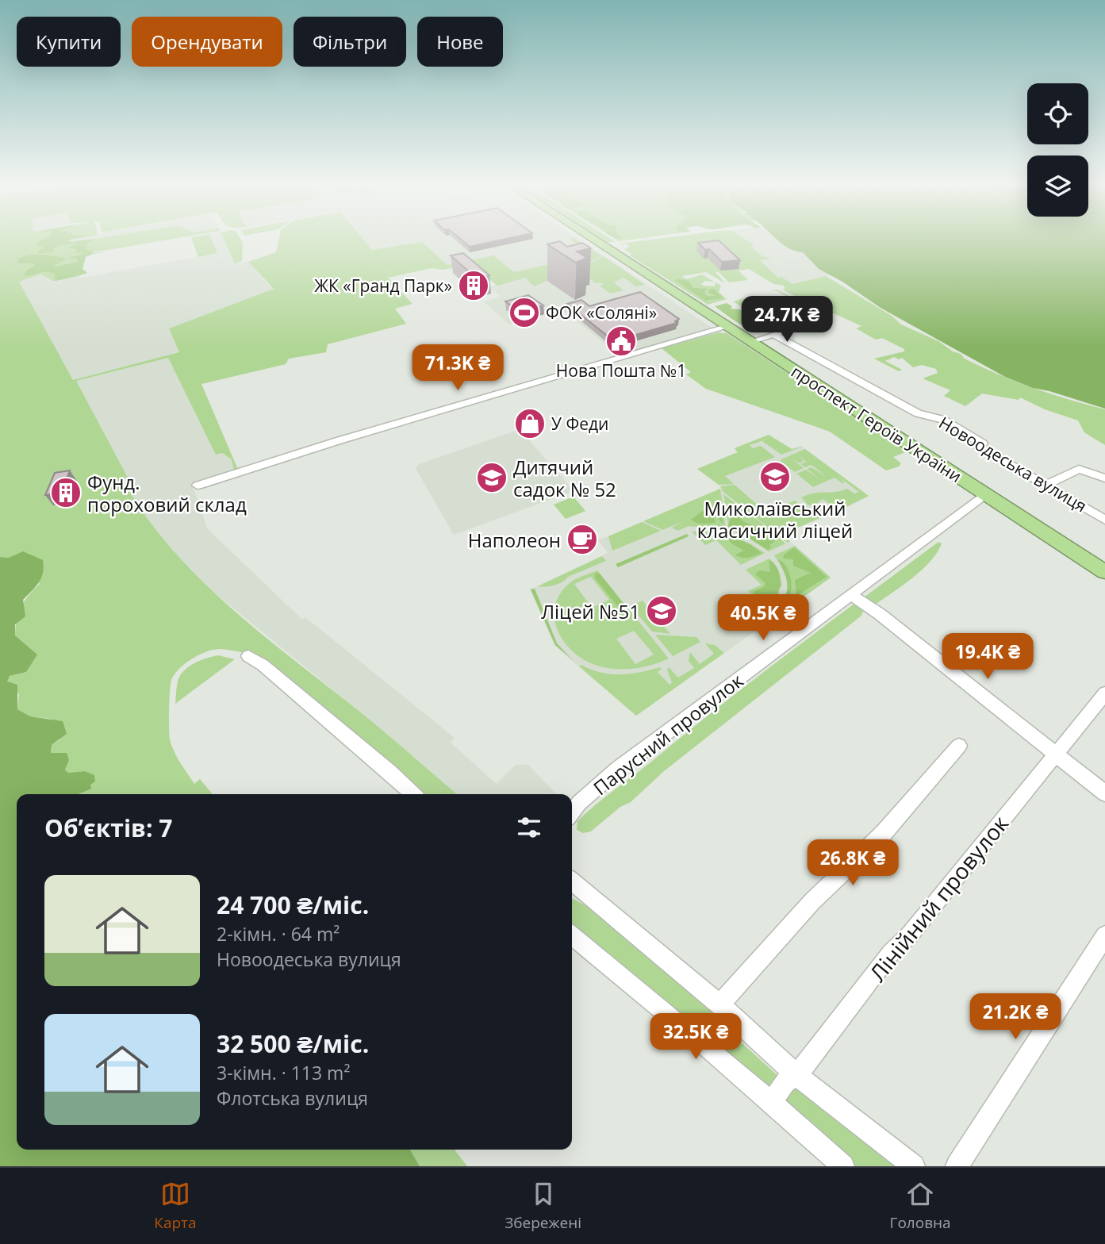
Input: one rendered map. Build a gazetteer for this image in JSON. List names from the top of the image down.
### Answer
{
  "streets": {
    "highway": ["проспект Героїв України"],
    "street": ["Новоодеська вулиця", "Парусний провулок", "Лінійний провулок"]
  },
  "crossings": [
    ["проспект Героїв України", "Парусний провулок"]
  ],
  "places": {
    "building": ["ЖК «Гранд Парк»", "Фунд. пороховий склад"],
    "sports": ["ФОК «Соляні»"],
    "public building": ["Нова Пошта №1"],
    "shop": ["У Феди"],
    "school or university": ["Миколаївський класичний ліцей", "Дитячий садок № 52", "Ліцей №51"],
    "cafe": ["Наполеон"]
  },
  "page": {
    "chip": [
      "Купити",
      "Орендувати",
      "Фільтри",
      "Нове"
    ],
    "price": [
      "24.7K ₴",
      "71.3K ₴",
      "40.5K ₴",
      "19.4K ₴",
      "26.8K ₴",
      "21.2K ₴",
      "32.5K ₴"
    ],
    "heading": "Об’єктів: 7",
    "list": [
      {
        "name": "24 700 ₴/міс.",
        "note": "2-кімн. · 64 m² · Новоодеська вулиця"
      },
      {
        "name": "32 500 ₴/міс.",
        "note": "3-кімн. · 113 m² · Флотська вулиця"
      }
    ],
    "tabs": ["Карта", "Збережені", "Головна"]
  }
}
